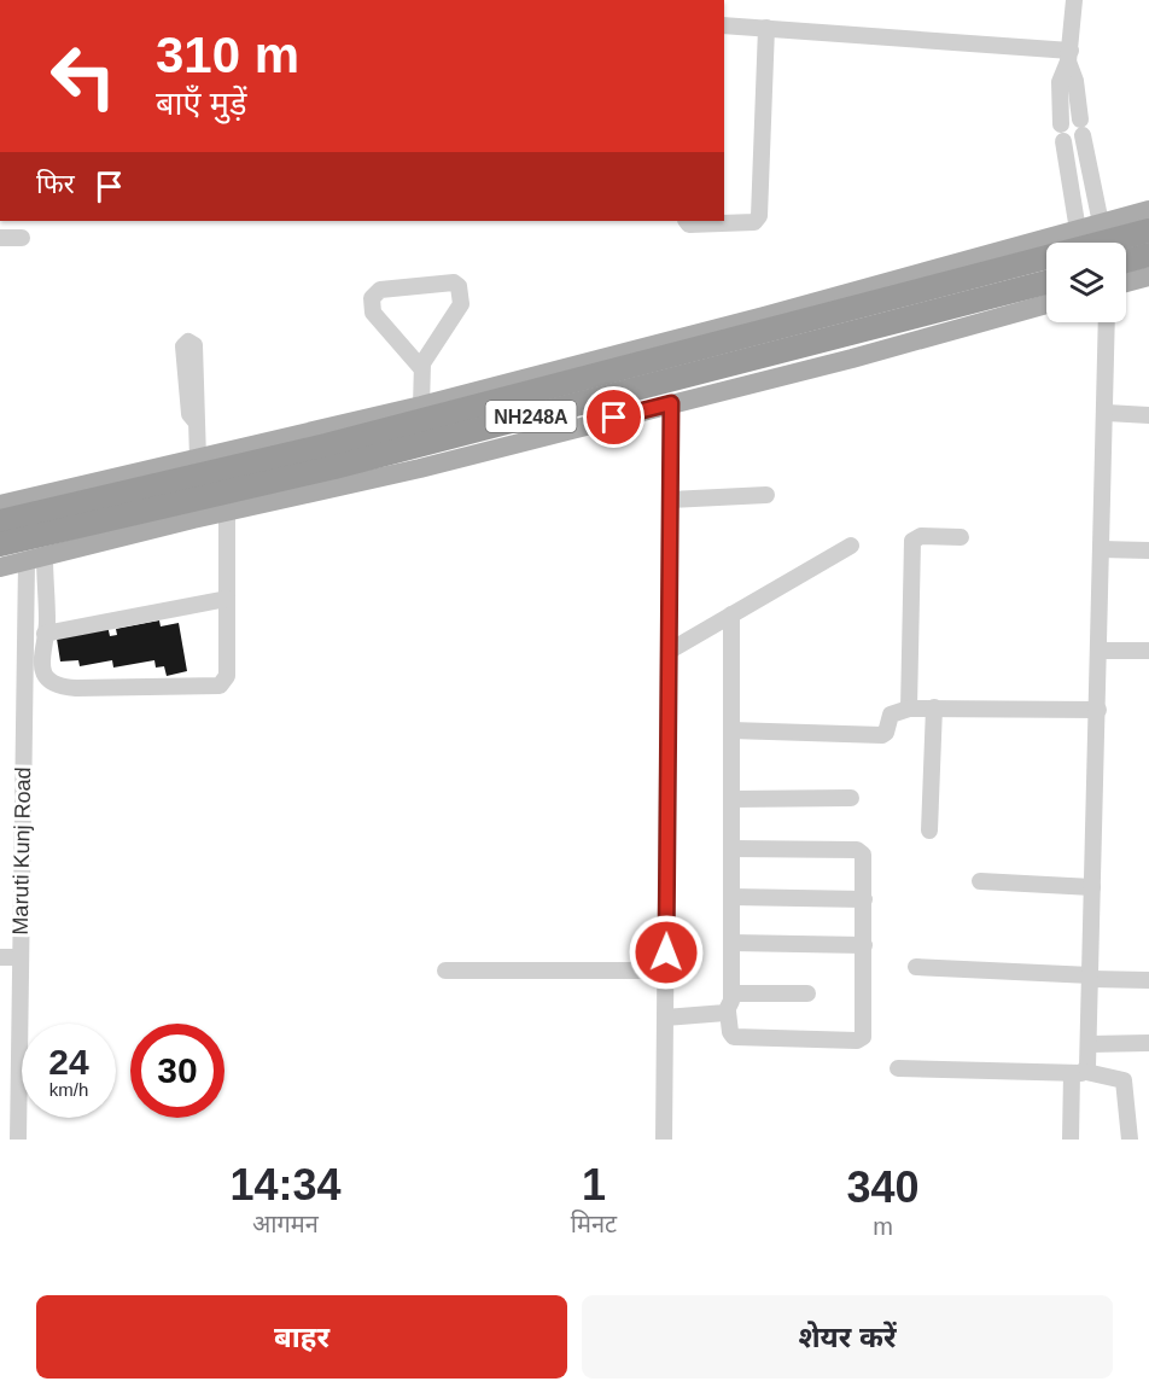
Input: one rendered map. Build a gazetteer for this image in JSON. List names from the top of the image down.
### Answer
{
  "streets": {
    "highway": ["NH248A"],
    "street": ["Maruti Kunj Road"]
  },
  "page": {
    "turn": ["310 m", "बाएँ मुड़ें"],
    "then": "फिर",
    "speed": "24 km/h",
    "limit": "30",
    "eta": [
      "14:34",
      "आगमन",
      "1",
      "मिनट",
      "340",
      "m"
    ],
    "buttons": ["बाहर", "शेयर करें"]
  }
}
